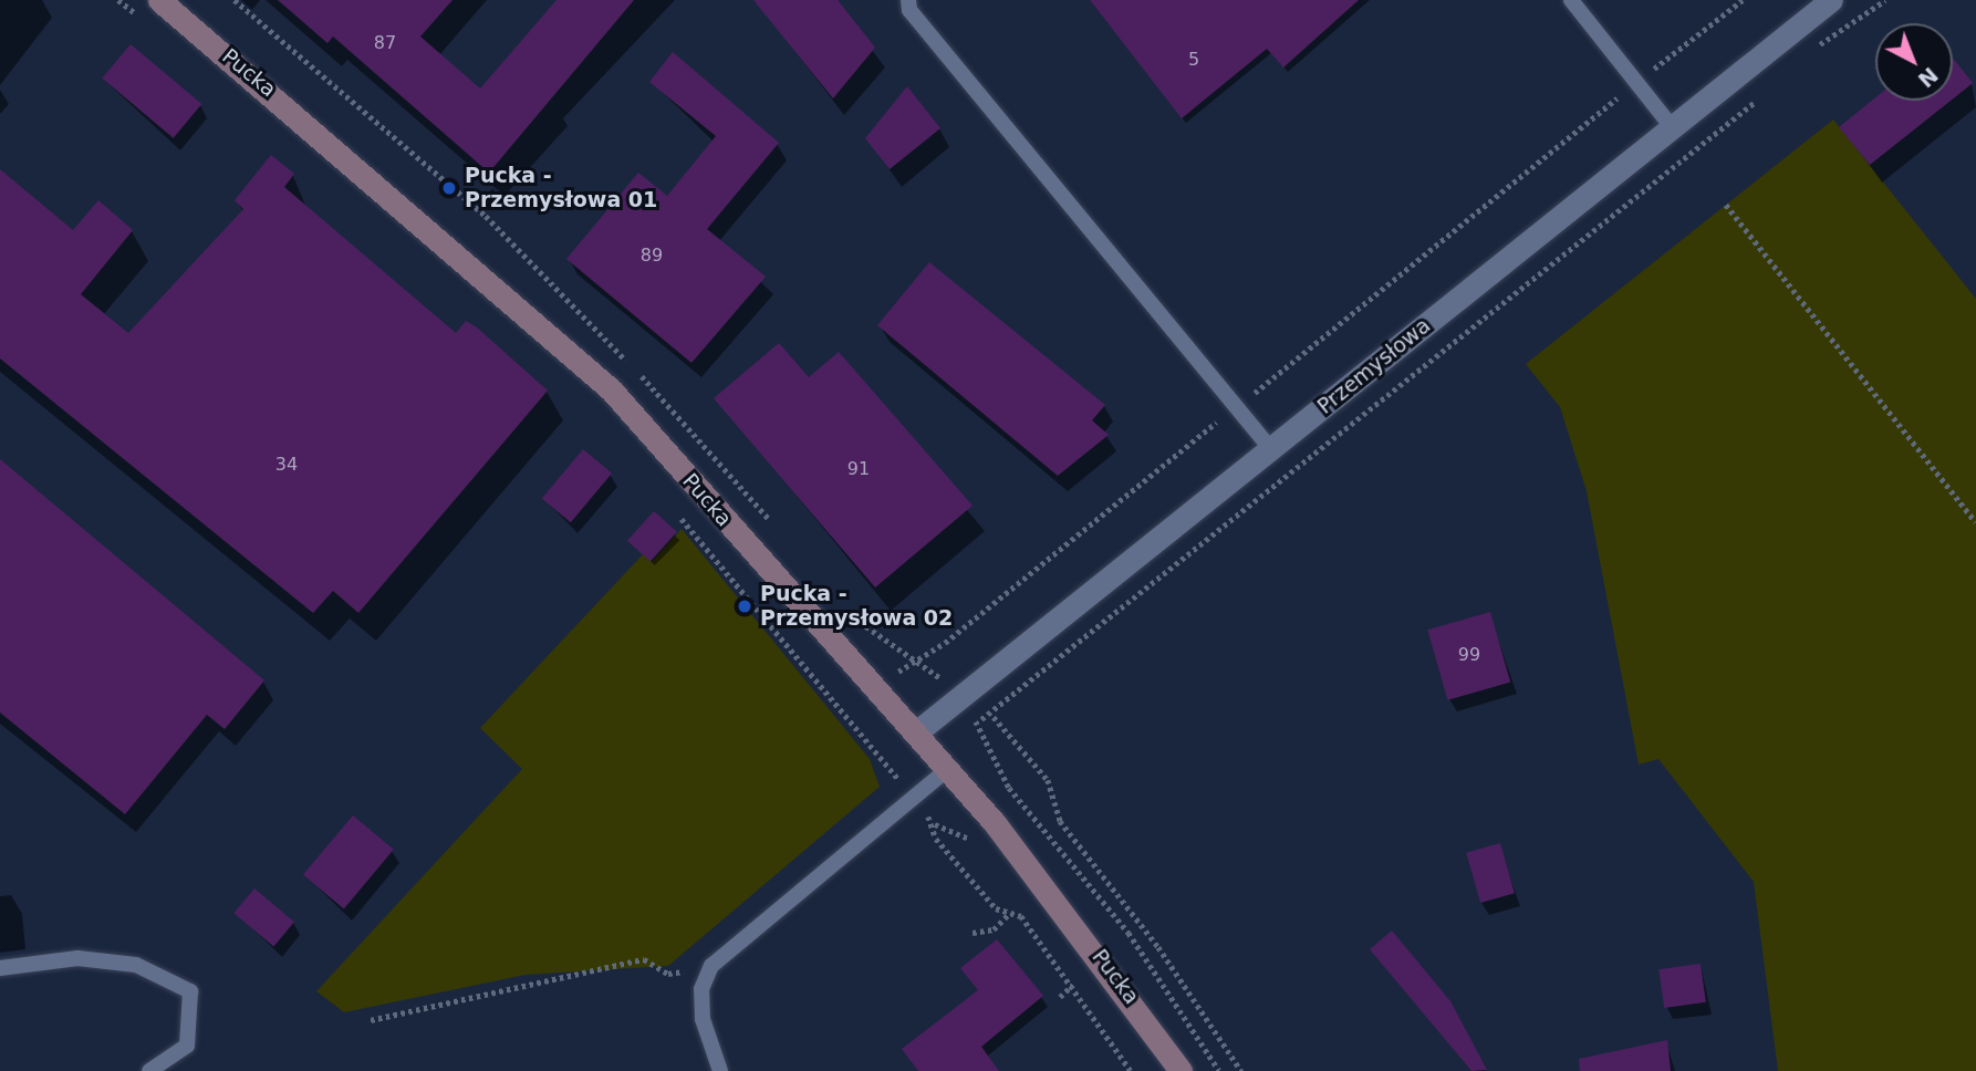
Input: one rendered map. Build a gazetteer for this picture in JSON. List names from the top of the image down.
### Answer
{
  "streets": {
    "street": ["Pucka", "Przemysłowa"]
  },
  "crossings": [
    ["Pucka", "Przemysłowa"]
  ],
  "places": ["Pucka - Przemysłowa 01", "Pucka - Przemysłowa 02"],
  "house_numbers": [
    "87",
    "5",
    "89",
    "34",
    "91",
    "99"
  ],
  "north": "bottom right"
}
